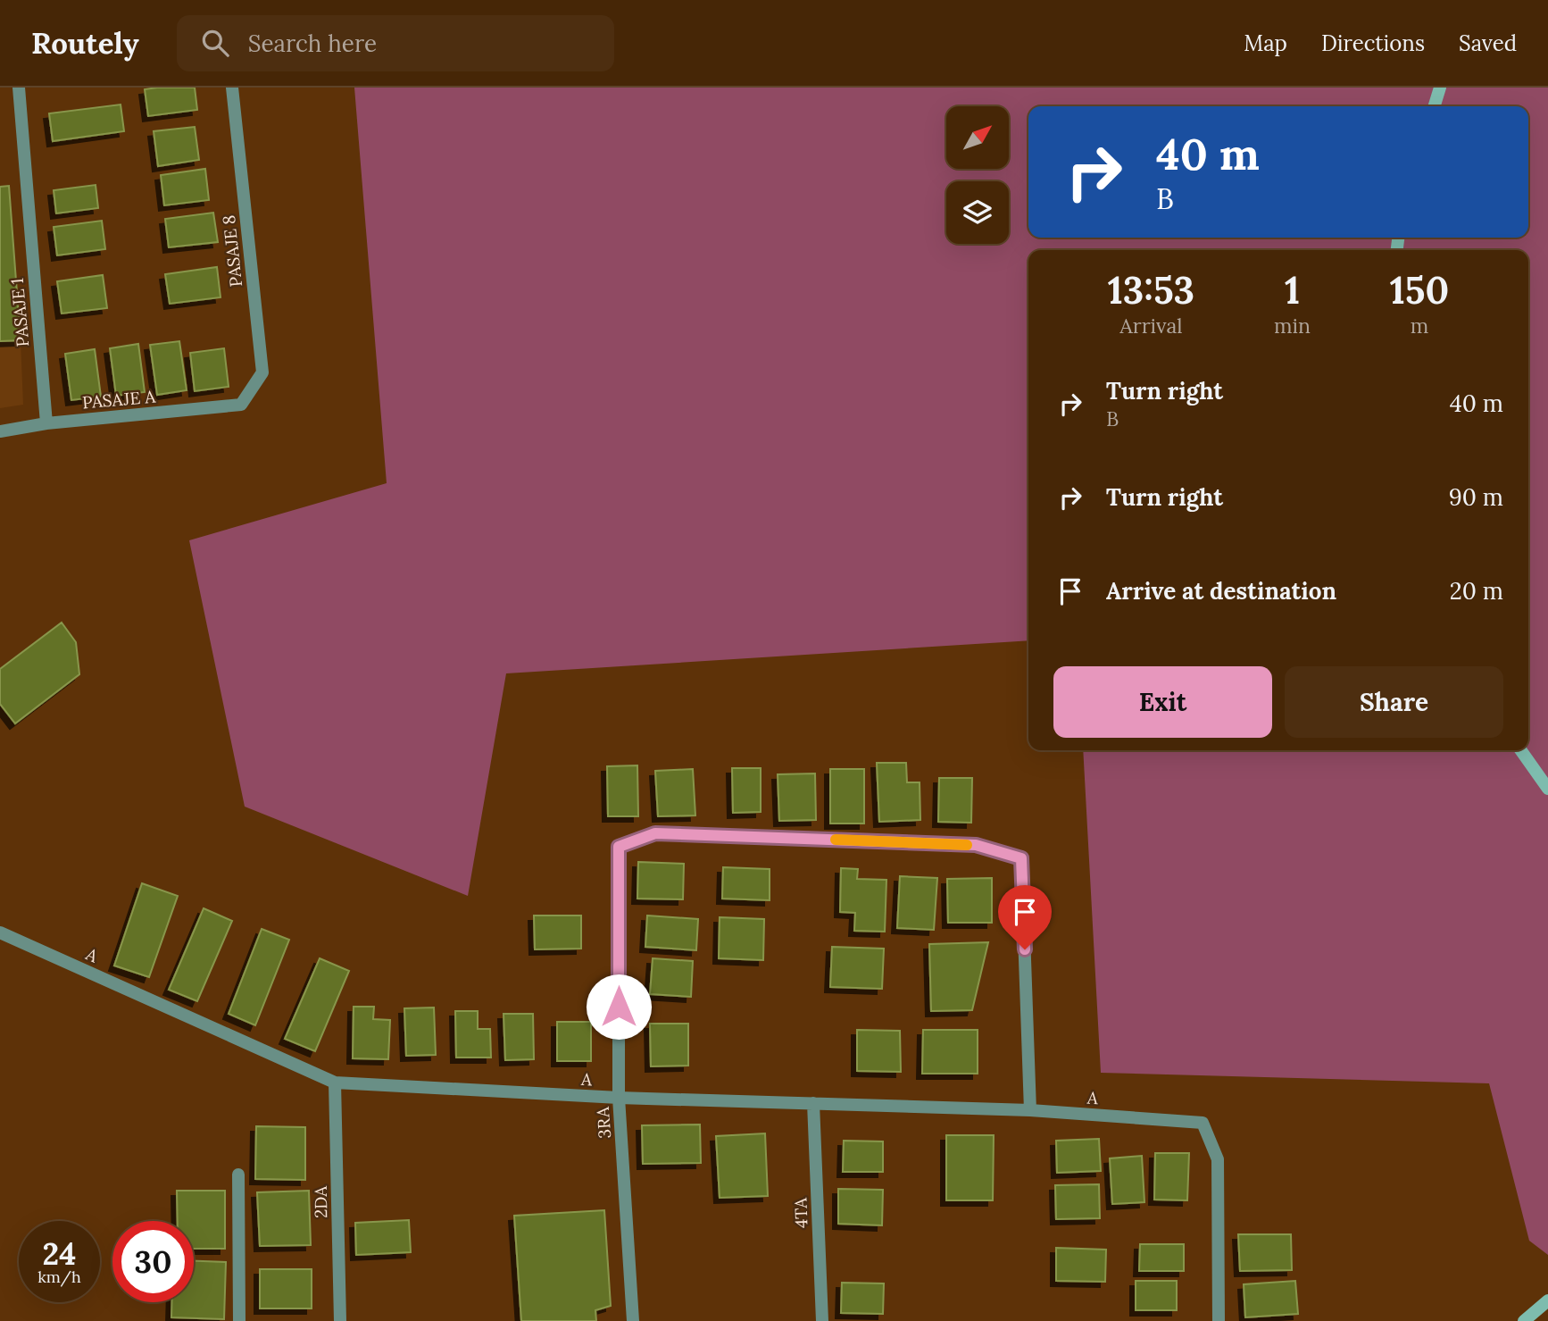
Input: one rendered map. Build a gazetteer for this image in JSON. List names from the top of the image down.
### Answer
{
  "streets": {
    "street": [
      "PASAJE 8",
      "PASAJE 1",
      "PASAJE A",
      "A",
      "3RA",
      "2DA",
      "4TA"
    ]
  },
  "crossings": [
    ["PASAJE 8", "PASAJE A"],
    ["PASAJE 1", "PASAJE A"],
    ["A", "3RA"],
    ["A", "2DA"],
    ["A", "4TA"]
  ],
  "north": "top right",
  "page": {
    "header": "Routely",
    "search": "Search here",
    "nav": ["Map", "Directions", "Saved"],
    "turn": ["40 m", "B"],
    "eta": [
      "13:53",
      "Arrival",
      "1",
      "min",
      "150",
      "m"
    ],
    "list": [
      {
        "name": "Turn right",
        "note": "B",
        "value": "40 m"
      },
      {
        "name": "Turn right",
        "value": "90 m"
      },
      {
        "name": "Arrive at destination",
        "value": "20 m"
      }
    ],
    "buttons": ["Exit", "Share"],
    "speed": "24 km/h",
    "limit": "30"
  }
}
